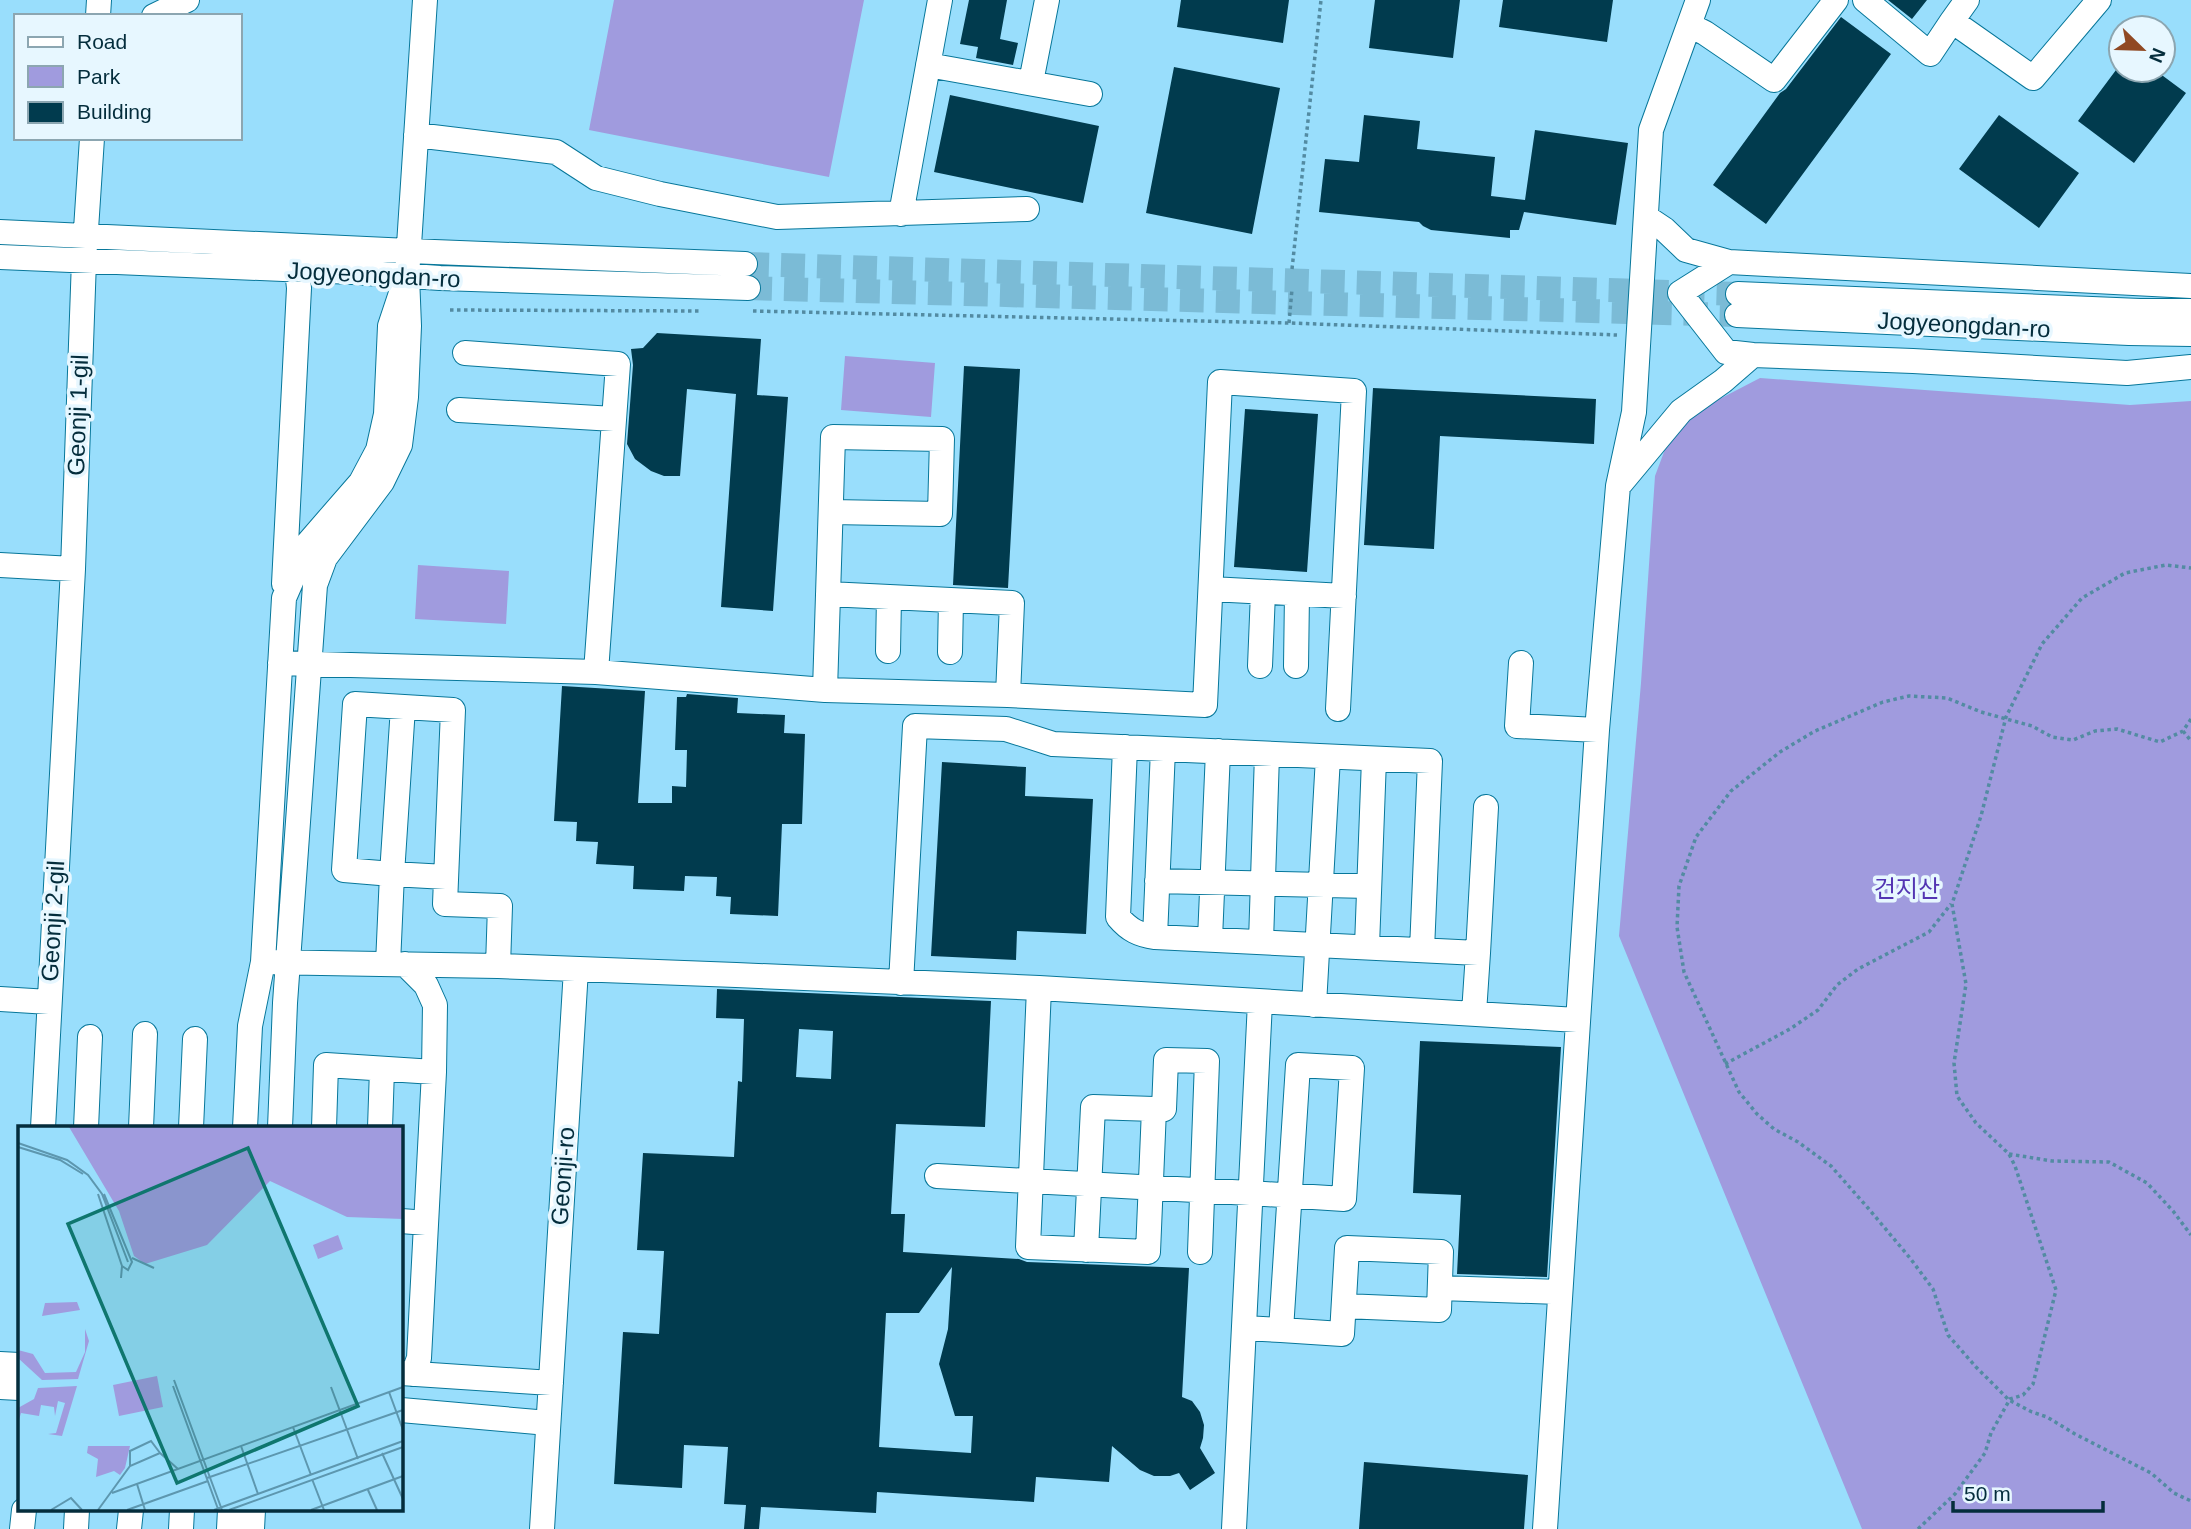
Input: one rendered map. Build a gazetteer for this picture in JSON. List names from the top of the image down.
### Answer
{
  "streets": {
    "street": [
      "Jogyeongdan-ro",
      "Geonji 1-gil",
      "Geonji 2-gil",
      "Geonji-ro"
    ]
  },
  "crossings": [
    ["Jogyeongdan-ro", "Geonji 1-gil"],
    ["Geonji 1-gil", "Geonji 2-gil"]
  ],
  "parks": ["건지산"],
  "legend": ["Road", "Park", "Building"],
  "scale_bar": "50 m",
  "north": "bottom right"
}
